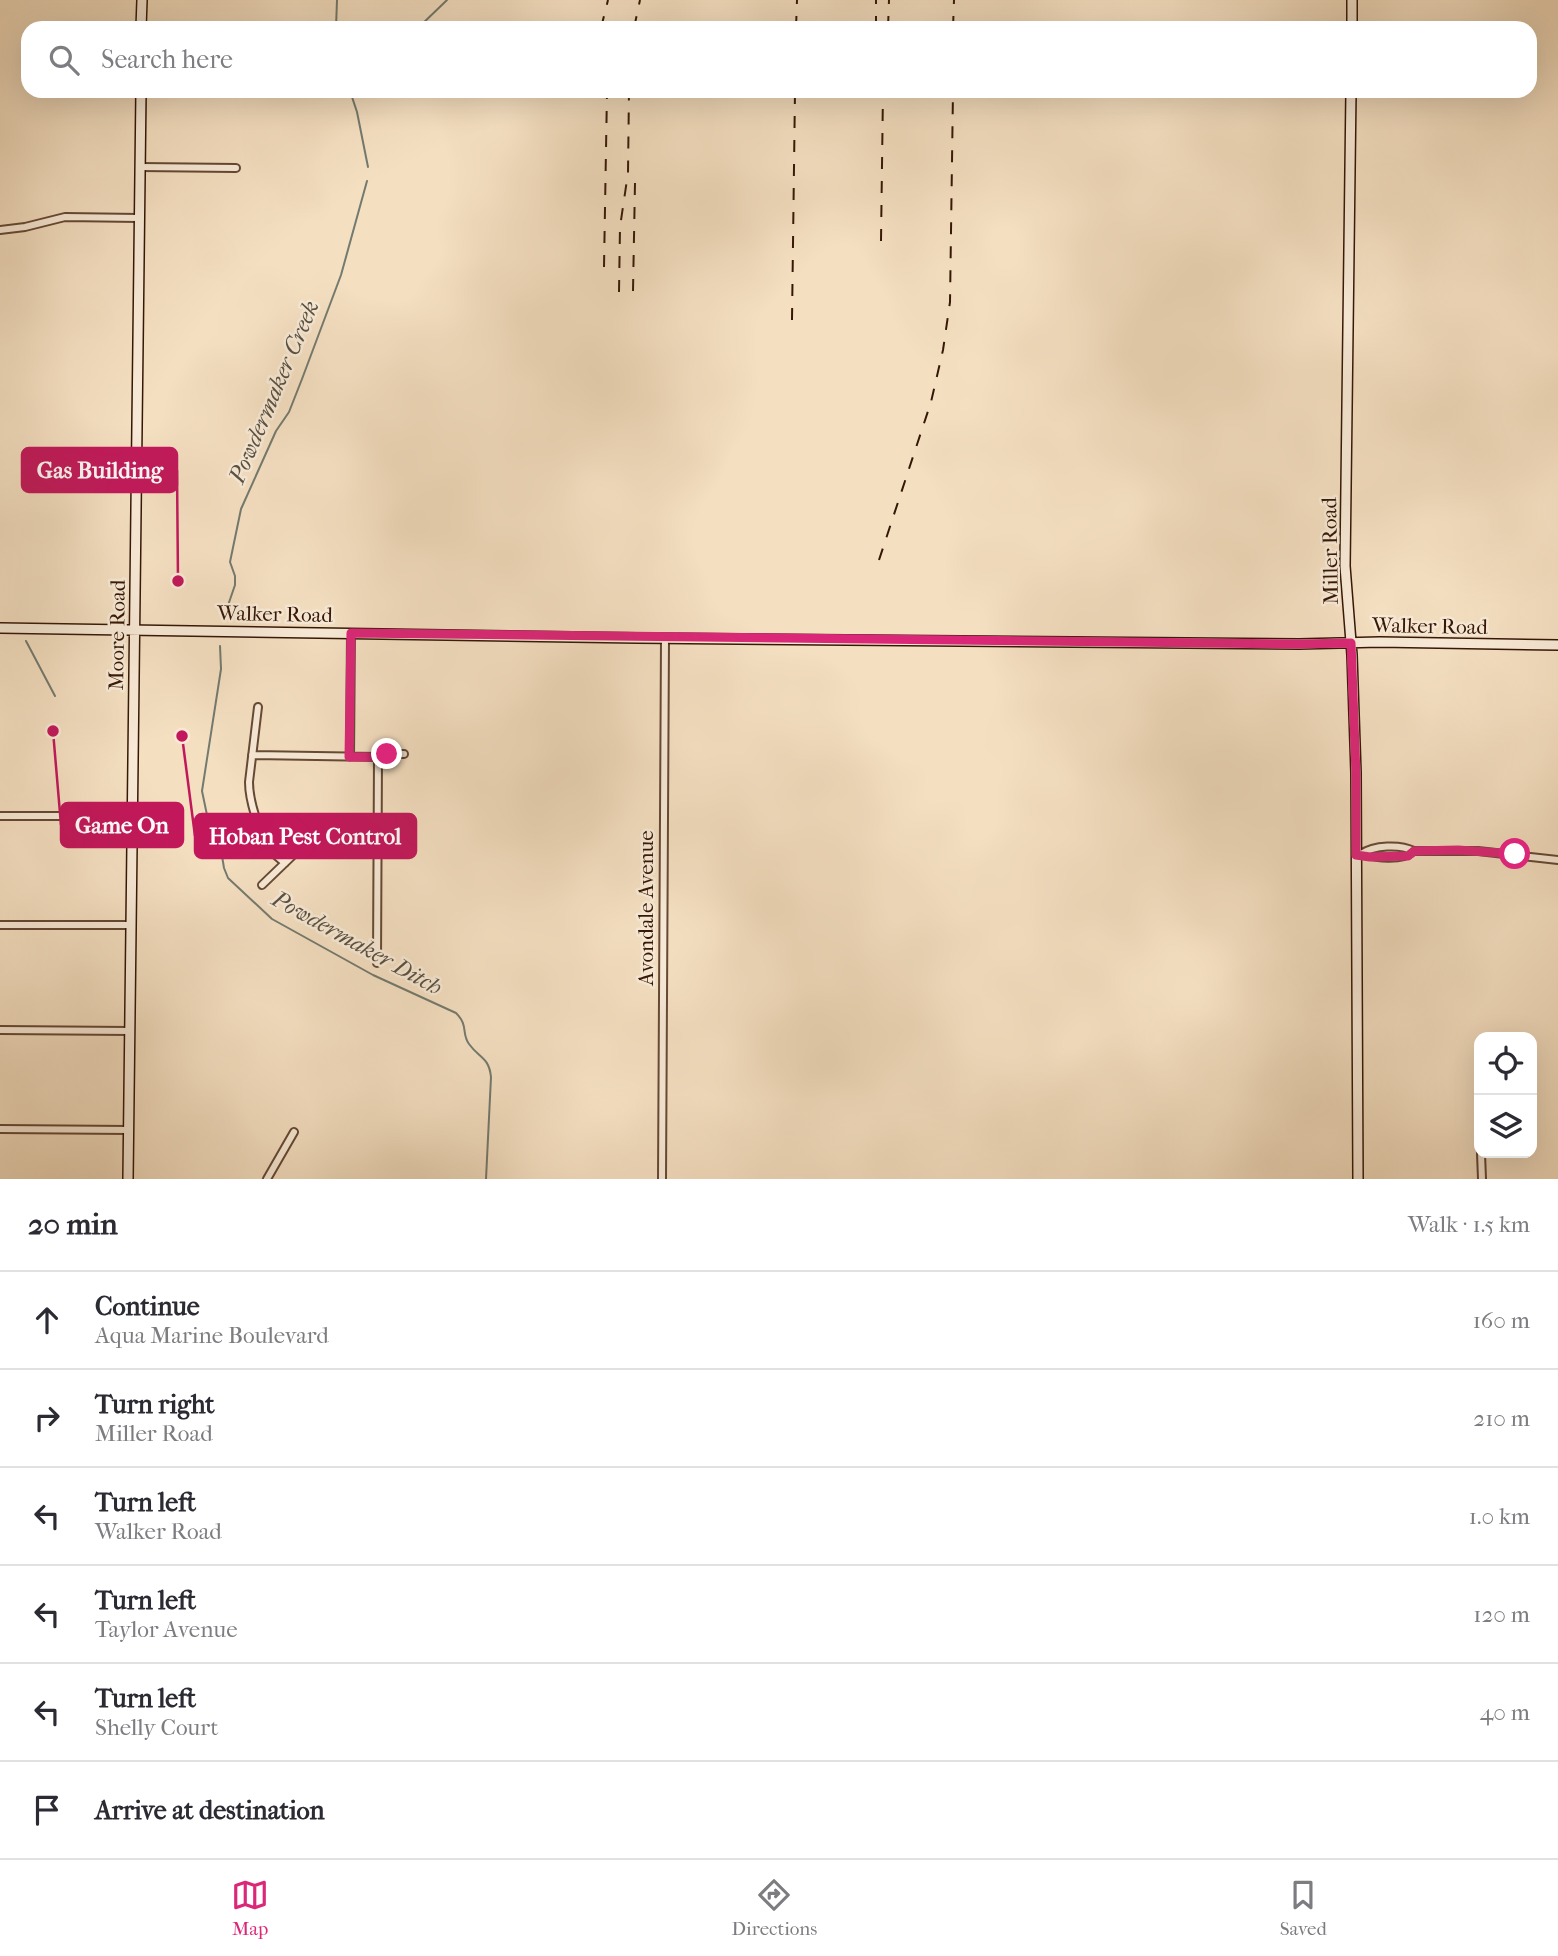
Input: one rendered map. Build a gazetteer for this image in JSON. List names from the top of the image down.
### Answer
{
  "streets": {
    "street": [
      "Miller Road",
      "Walker Road",
      "Moore Road",
      "Avondale Avenue"
    ]
  },
  "crossings": [
    ["Miller Road", "Walker Road"],
    ["Walker Road", "Moore Road"],
    ["Walker Road", "Avondale Avenue"]
  ],
  "water": ["Powdermaker Creek", "Powdermaker Ditch"],
  "places": ["Gas Building", "Game On", "Hoban Pest Control"],
  "page": {
    "search": "Search here",
    "heading": ["20 min", "Walk · 1.5 km"],
    "list": [
      ["Continue", "Aqua Marine Boulevard", "160 m"],
      ["Turn right", "Miller Road", "210 m"],
      ["Turn left", "Walker Road", "1.0 km"],
      ["Turn left", "Taylor Avenue", "120 m"],
      ["Turn left", "Shelly Court", "40 m"],
      "Arrive at destination"
    ],
    "nav": ["Map", "Directions", "Saved"]
  }
}
